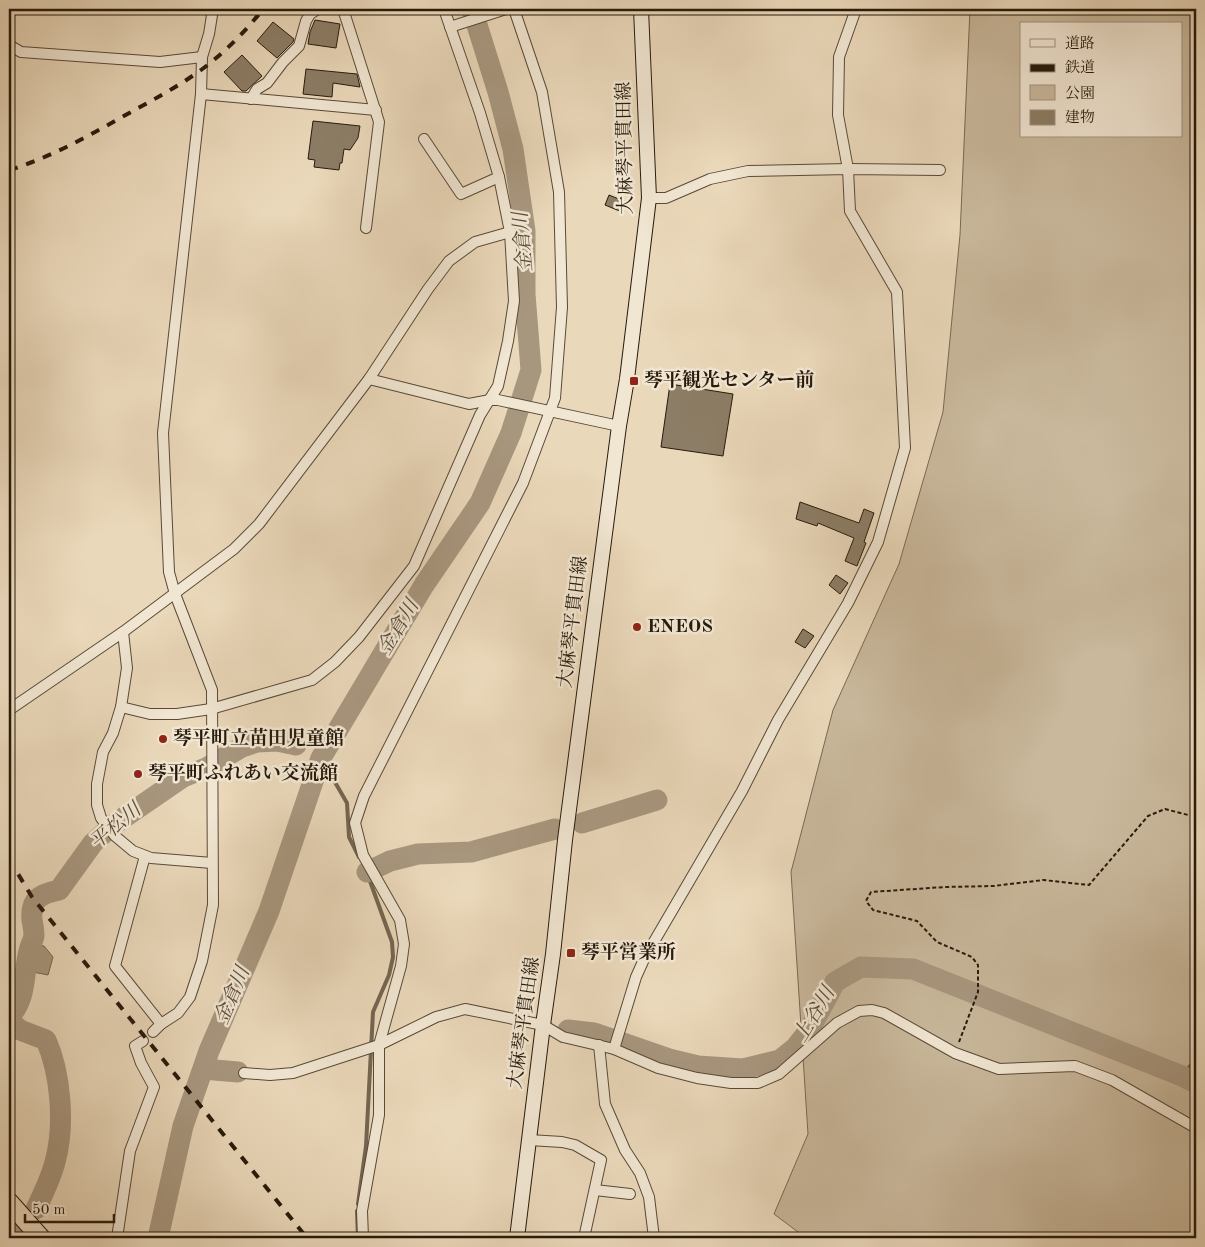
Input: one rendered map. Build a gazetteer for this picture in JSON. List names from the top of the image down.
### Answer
{
  "streets": {
    "main road": ["大麻琴平貫田線"]
  },
  "water": ["金倉川", "平松川", "上谷川"],
  "places": {
    "transit": ["琴平観光センター前", "琴平営業所"],
    "other": ["ENEOS", "琴平町立苗田児童館", "琴平町ふれあい交流館"]
  },
  "legend": [
    "道路",
    "鉄道",
    "公園",
    "建物"
  ],
  "scale_bar": "50 m"
}
